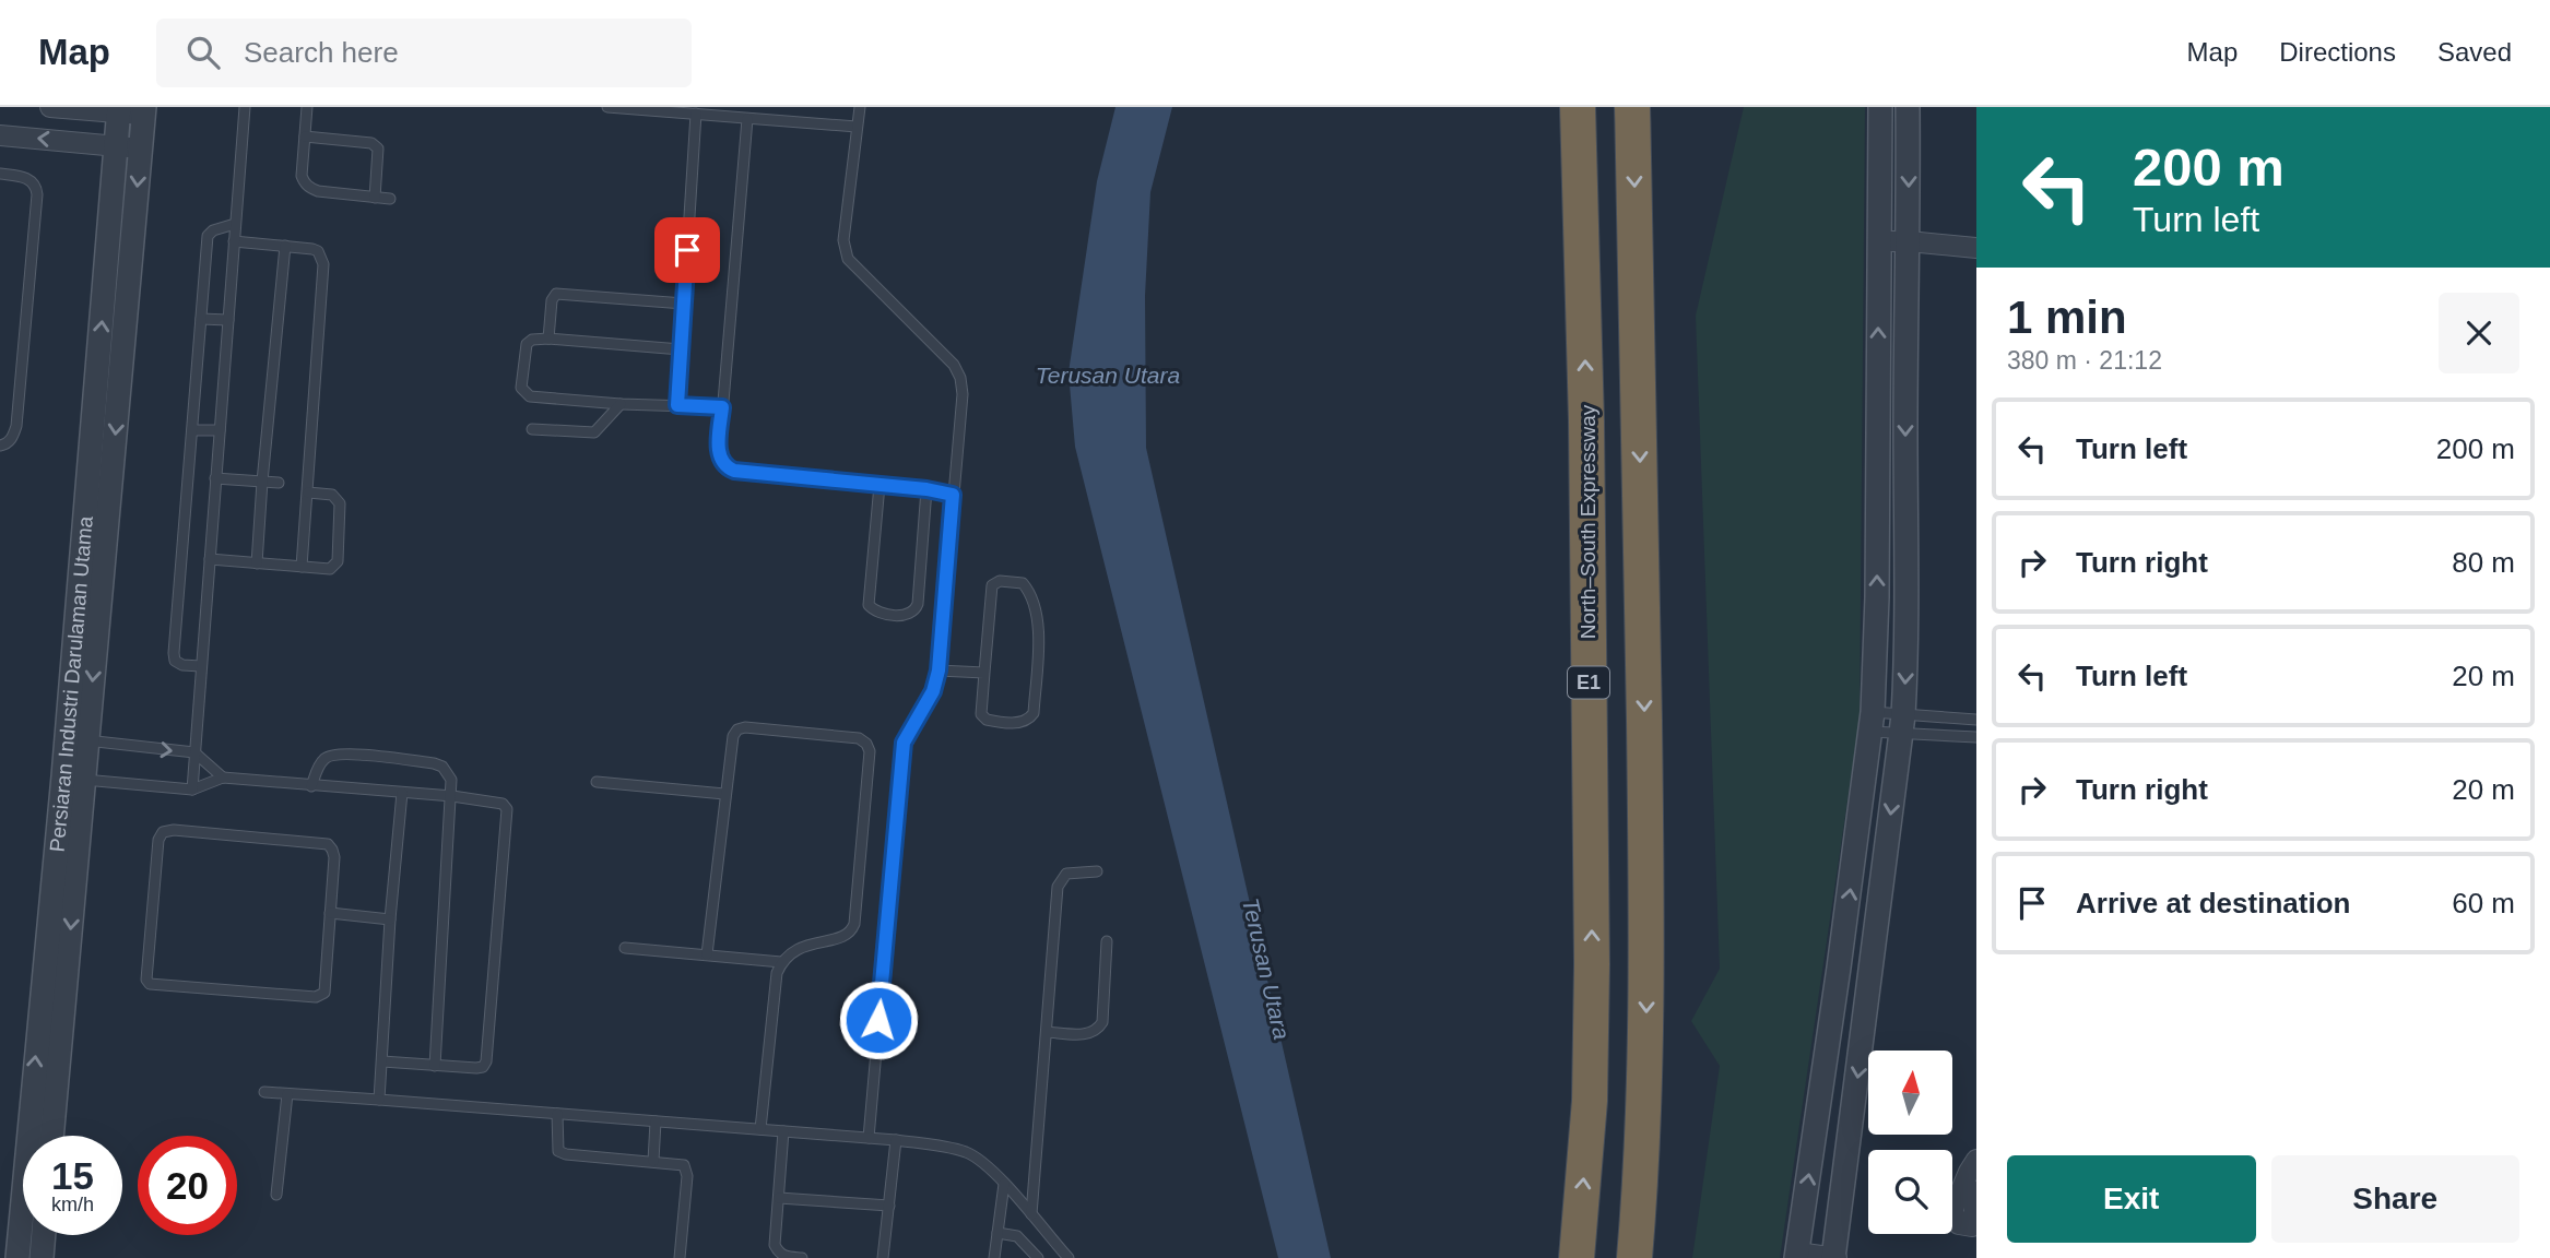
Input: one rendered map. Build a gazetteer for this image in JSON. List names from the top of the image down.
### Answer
{
  "streets": {
    "highway": ["North–South Expressway", "E1"],
    "street": ["Persiaran Industri Darulaman Utama"]
  },
  "water": ["Terusan Utara"],
  "north": "top",
  "page": {
    "header": "Map",
    "search": "Search here",
    "nav": ["Map", "Directions", "Saved"],
    "turn": ["200 m", "Turn left"],
    "heading": ["1 min", "380 m · 21:12"],
    "list": [
      {
        "name": "Turn left",
        "value": "200 m"
      },
      {
        "name": "Turn right",
        "value": "80 m"
      },
      {
        "name": "Turn left",
        "value": "20 m"
      },
      {
        "name": "Turn right",
        "value": "20 m"
      },
      {
        "name": "Arrive at destination",
        "value": "60 m"
      }
    ],
    "speed": "15 km/h",
    "limit": "20",
    "buttons": ["Exit", "Share"]
  }
}
